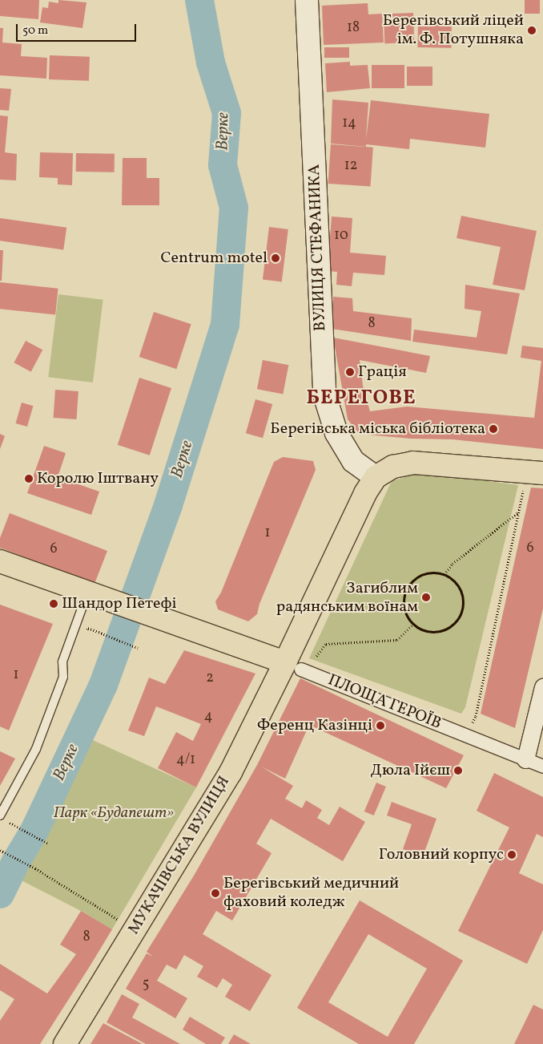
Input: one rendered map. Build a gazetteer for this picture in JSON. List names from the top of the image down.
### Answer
{
  "streets": {
    "highway": ["МУКАЧІВСЬКА ВУЛИЦЯ"],
    "main road": ["ВУЛИЦЯ СТЕФАНИКА"],
    "street": ["ПЛОЩА ГЕРОЇВ"]
  },
  "crossings": [
    ["ПЛОЩА ГЕРОЇВ", "МУКАЧІВСЬКА ВУЛИЦЯ"]
  ],
  "districts": ["БЕРЕГОВЕ"],
  "water": ["Верке"],
  "parks": ["Парк «Будапешт»"],
  "places": [
    "Берегівський ліцей ім. Ф. Потушняка",
    "Centrum motel",
    "Грація",
    "Берегівська міська бібліотека",
    "Королю Іштвану",
    "Загиблим радянським воїнам",
    "Шандор Петефі",
    "Ференц Казінці",
    "Дюла Ійєш",
    "Головний корпус",
    "Берегівський медичний фаховий коледж"
  ],
  "house_numbers": [
    "18",
    "14",
    "12",
    "10",
    "8",
    "1",
    "6",
    "6",
    "1",
    "2",
    "4",
    "4/1",
    "8",
    "5"
  ],
  "scale_bar": "50 m"
}
